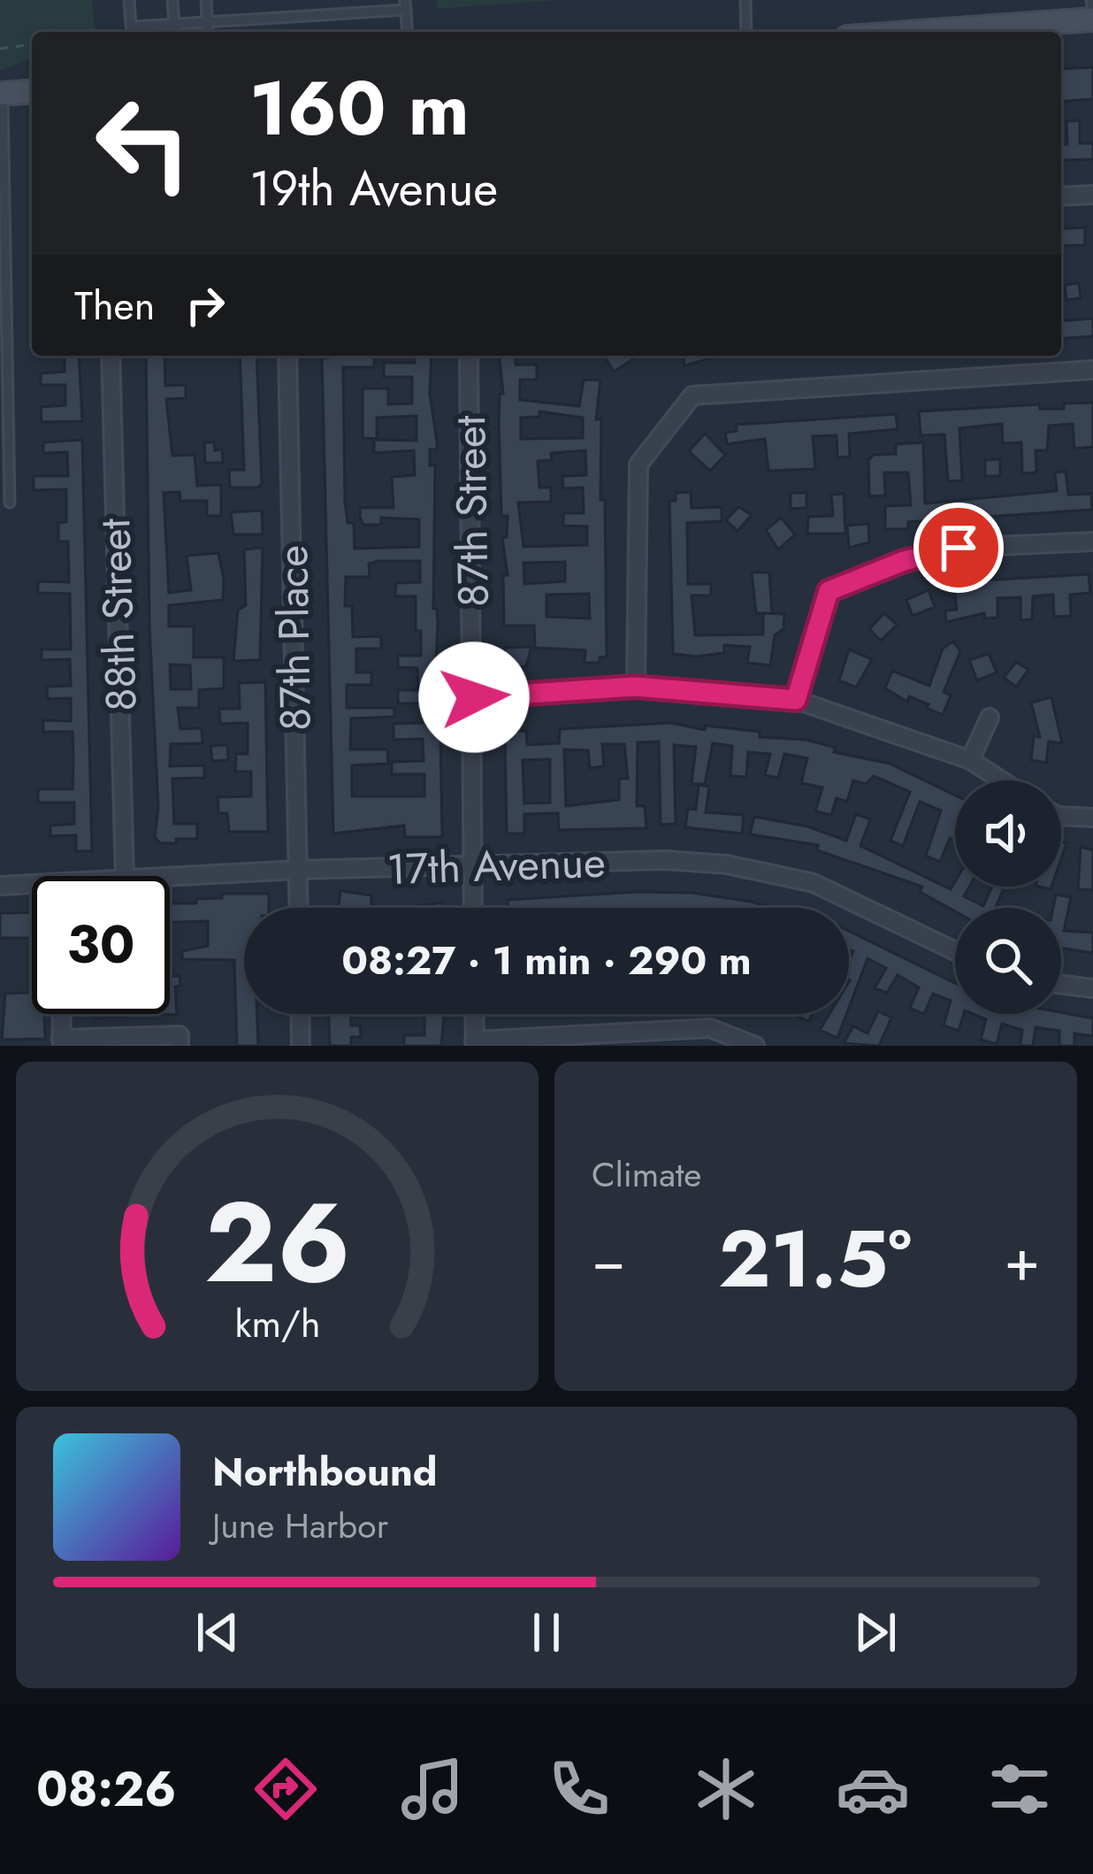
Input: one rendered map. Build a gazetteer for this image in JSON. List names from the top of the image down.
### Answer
{
  "streets": {
    "street": [
      "87th Street",
      "88th Street",
      "87th Place",
      "17th Avenue"
    ]
  },
  "crossings": [
    ["87th Street", "17th Avenue"],
    ["87th Place", "17th Avenue"]
  ],
  "page": {
    "turn": ["160 m", "19th Avenue"],
    "then": "Then",
    "limit": "30",
    "trip": "08:27 · 1 min · 290 m",
    "tile": "Climate",
    "heat": ["−", "21.5°", "+"],
    "song": ["Northbound", "June Harbor"],
    "tabs": "08:26",
    "gauge": ["26", "km/h"]
  }
}
